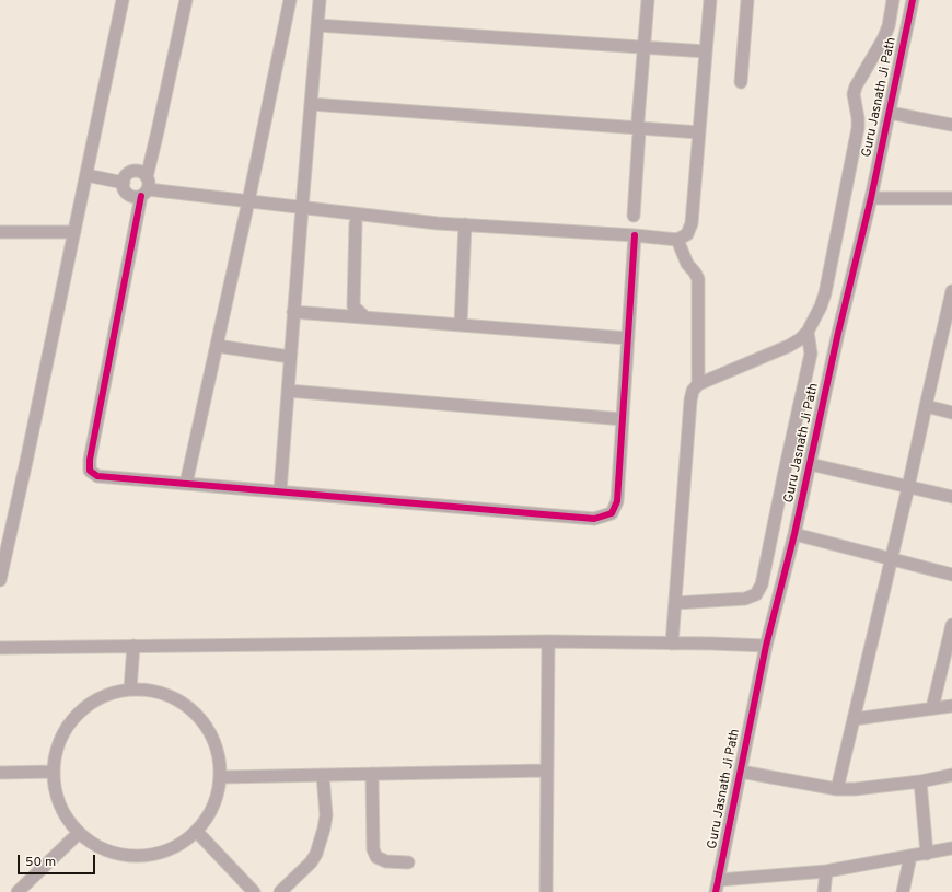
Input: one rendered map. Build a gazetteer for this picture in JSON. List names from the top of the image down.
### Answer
{
  "streets": {
    "street": ["Guru Jasnath Ji Path"]
  },
  "scale_bar": "50 m"
}
